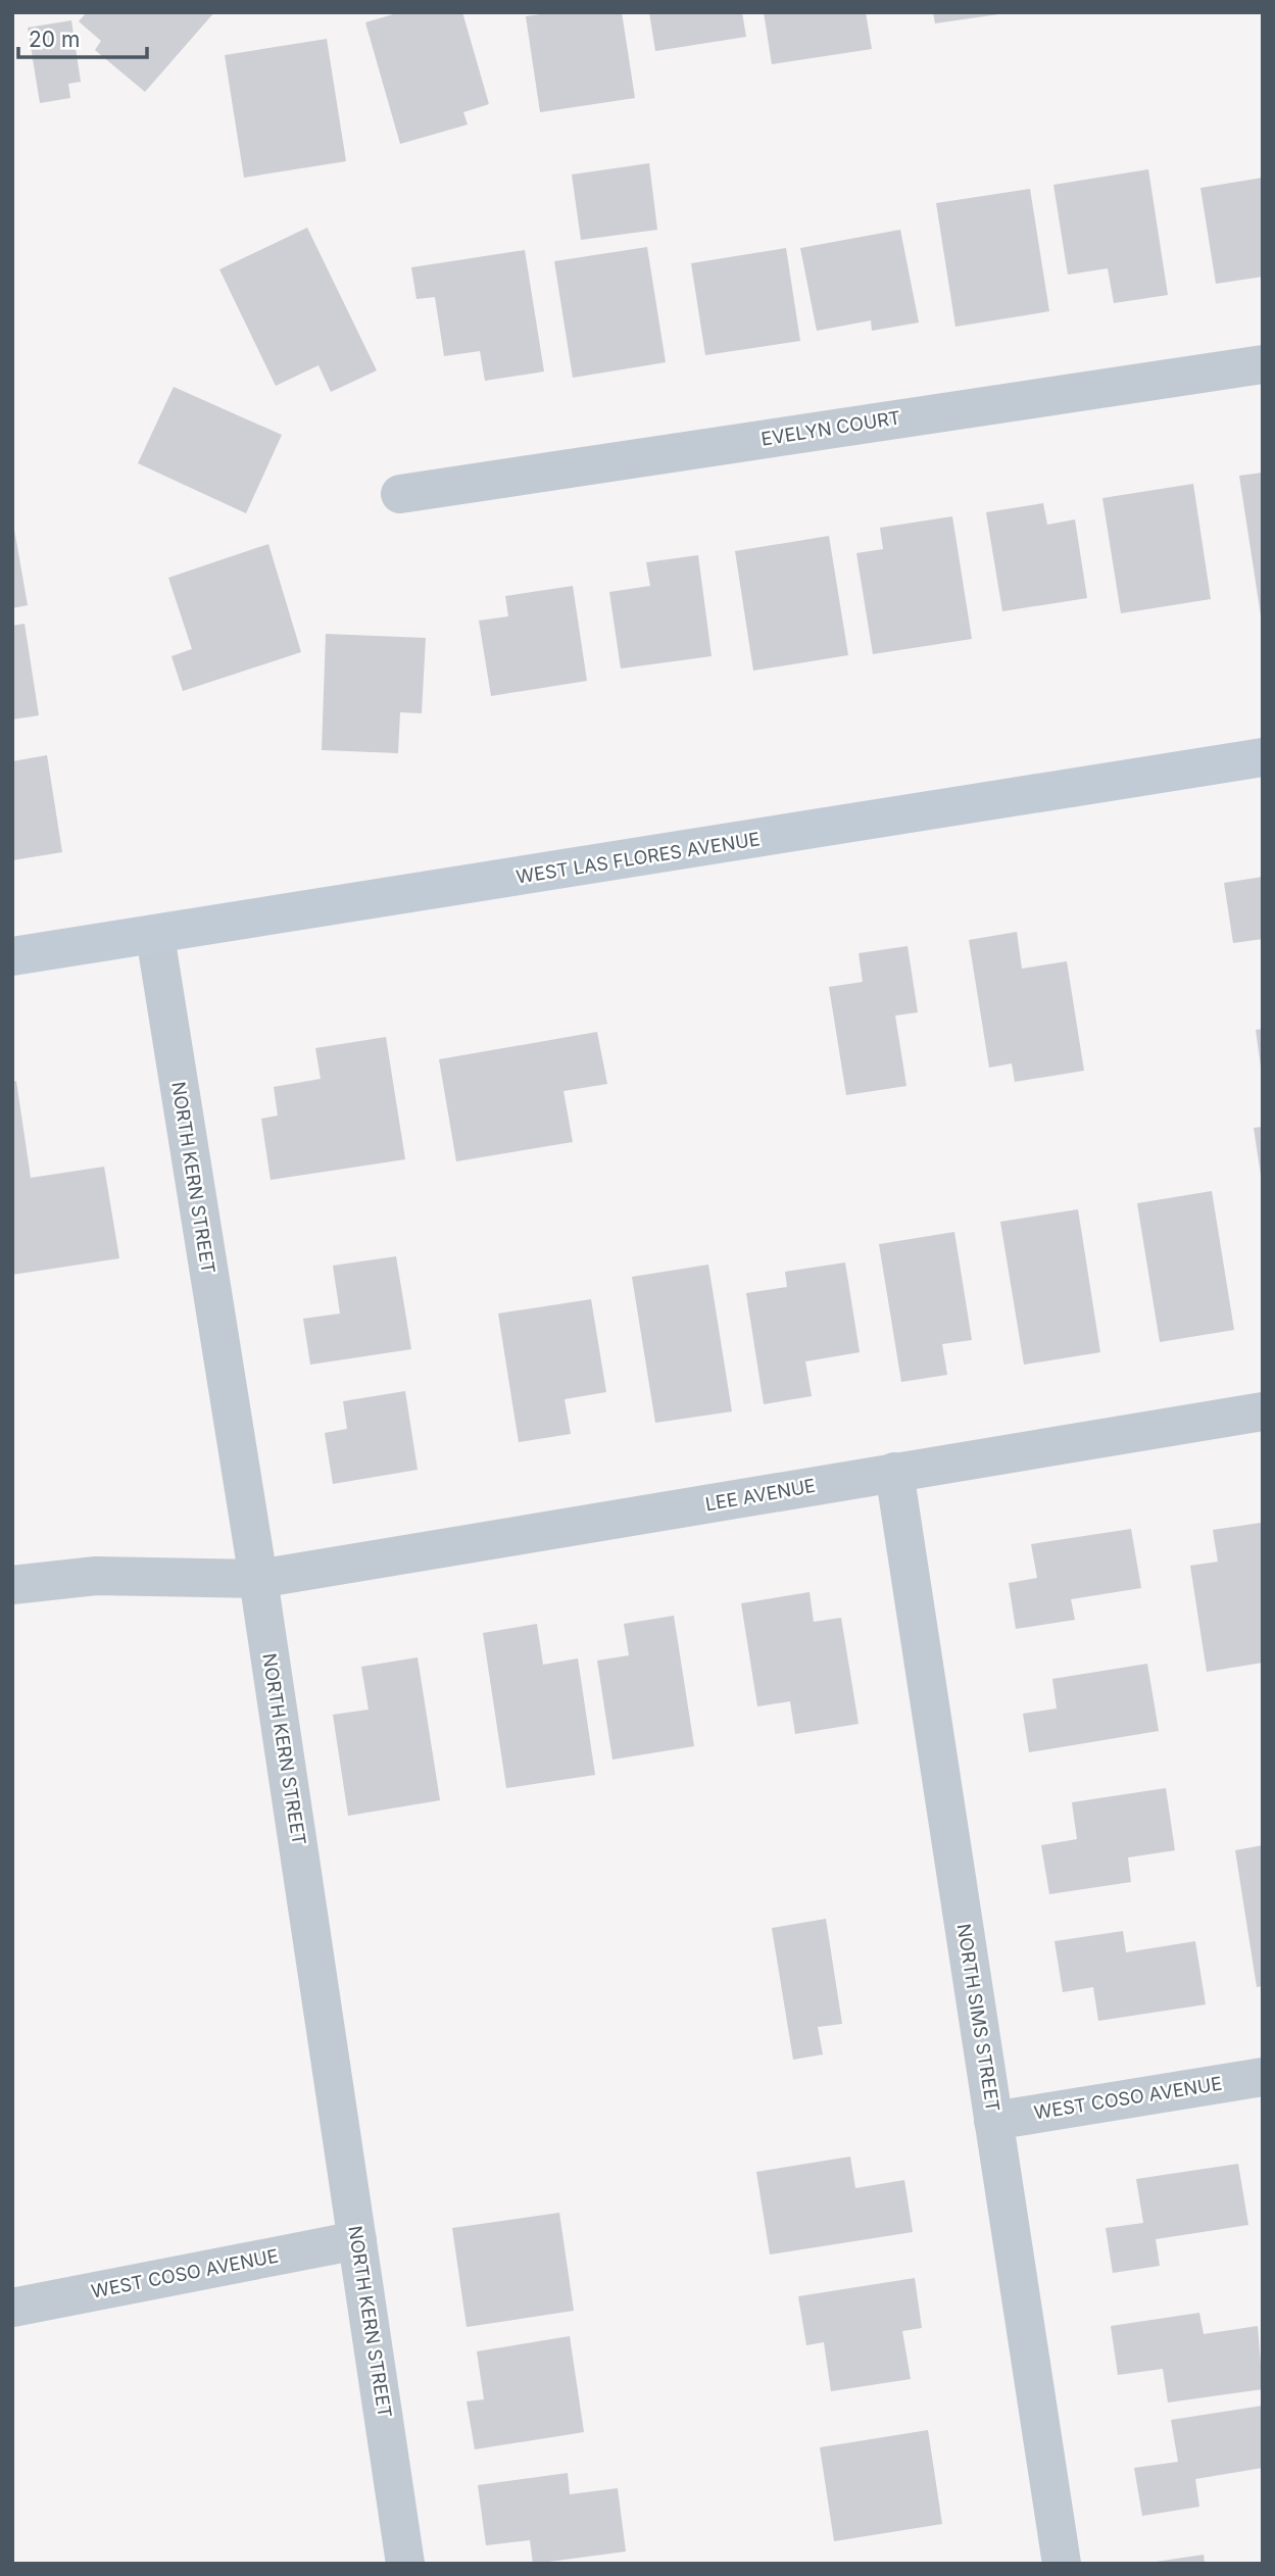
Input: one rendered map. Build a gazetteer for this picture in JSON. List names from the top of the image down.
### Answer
{
  "streets": {
    "street": [
      "EVELYN COURT",
      "WEST LAS FLORES AVENUE",
      "NORTH KERN STREET",
      "LEE AVENUE",
      "NORTH SIMS STREET",
      "WEST COSO AVENUE"
    ]
  },
  "crossings": [
    ["WEST LAS FLORES AVENUE", "NORTH KERN STREET"],
    ["NORTH KERN STREET", "LEE AVENUE"],
    ["NORTH KERN STREET", "WEST COSO AVENUE"],
    ["LEE AVENUE", "NORTH SIMS STREET"],
    ["NORTH SIMS STREET", "WEST COSO AVENUE"]
  ],
  "scale_bar": "20 m"
}
